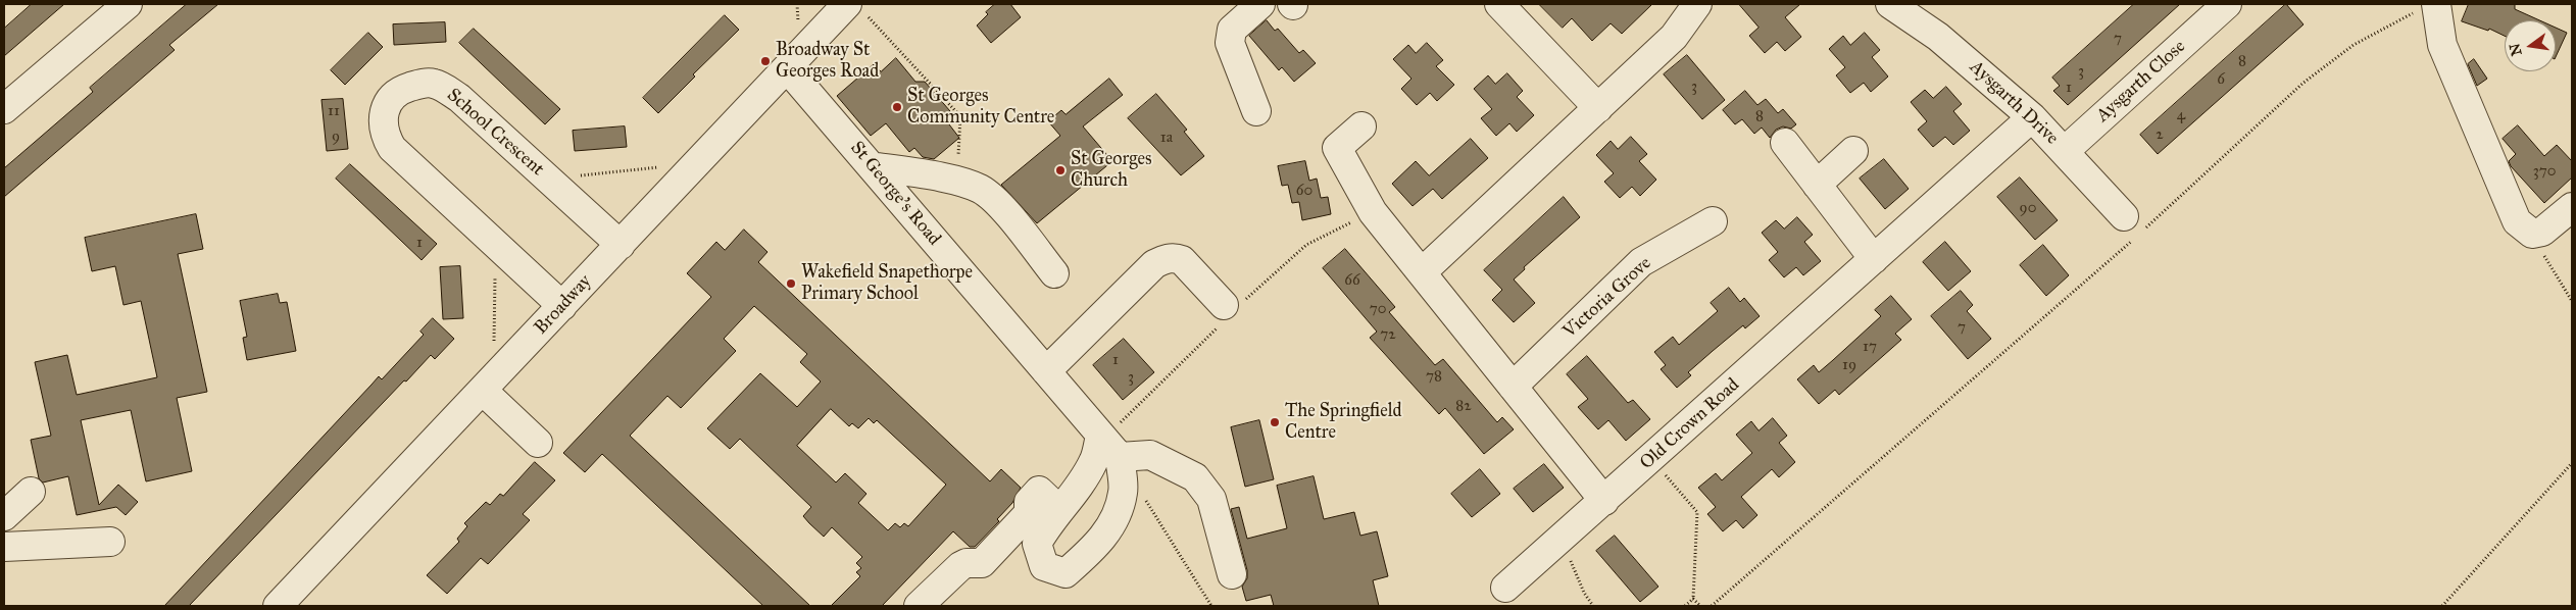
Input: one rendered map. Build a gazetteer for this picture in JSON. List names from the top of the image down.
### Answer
{
  "streets": {
    "street": [
      "Aysgarth Close",
      "Aysgarth Drive",
      "School Crescent",
      "St George's Road",
      "Victoria Grove",
      "Broadway",
      "Old Crown Road"
    ]
  },
  "crossings": [
    ["Aysgarth Close", "Aysgarth Drive"],
    ["Aysgarth Drive", "Old Crown Road"],
    ["School Crescent", "Broadway"],
    ["St George's Road", "Broadway"]
  ],
  "places": [
    "Broadway St Georges Road",
    "St Georges Community Centre",
    "St Georges Church",
    "Wakefield Snapethorpe Primary School",
    "The Springfield Centre"
  ],
  "house_numbers": [
    "7",
    "8",
    "3",
    "6",
    "3",
    "1",
    "11",
    "4",
    "8",
    "2",
    "9",
    "1a",
    "370",
    "60",
    "90",
    "1",
    "66",
    "70",
    "7",
    "72",
    "17",
    "1",
    "19",
    "78",
    "3",
    "82"
  ],
  "north": "left"
}
